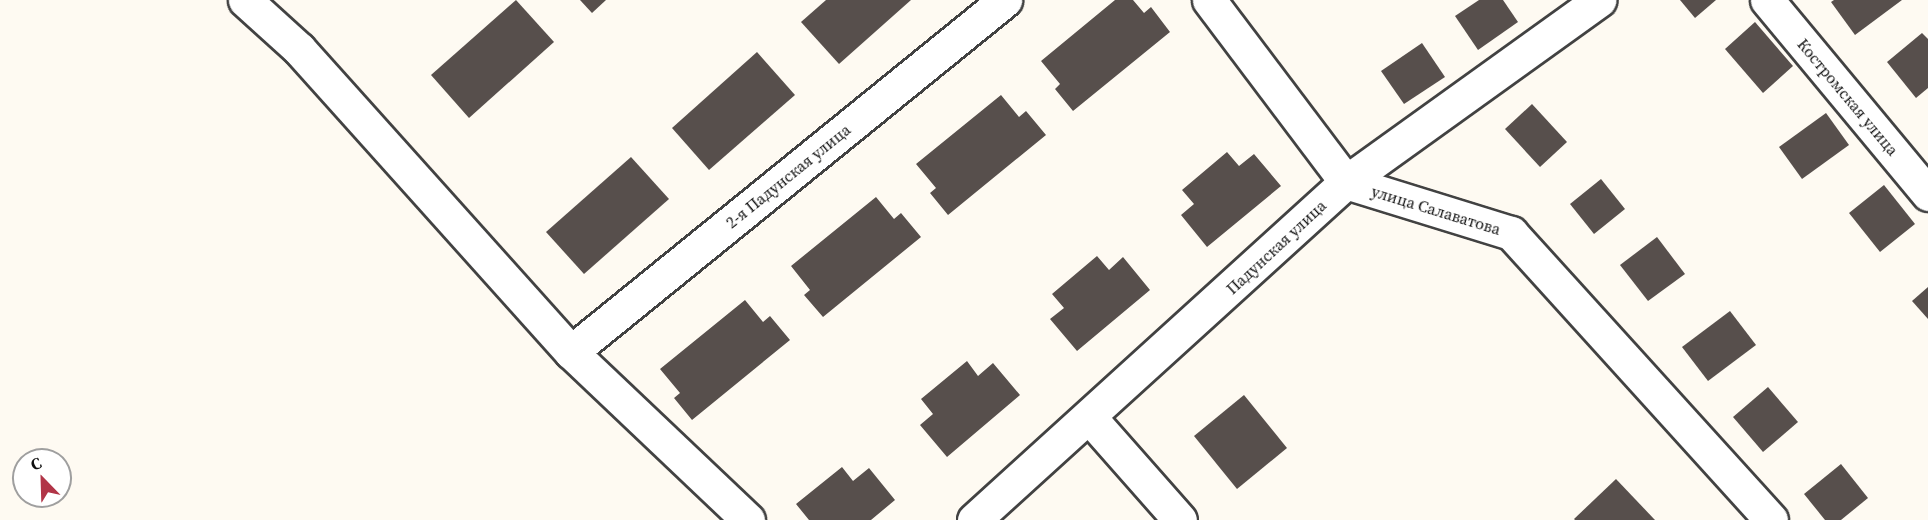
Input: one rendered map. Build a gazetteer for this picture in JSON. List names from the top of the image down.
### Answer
{
  "streets": {
    "street": [
      "Костромская улица",
      "2-я Падунская улица",
      "улица Салаватова",
      "Падунская улица"
    ]
  },
  "crossings": [
    ["улица Салаватова", "Падунская улица"]
  ],
  "north": "top left"
}
